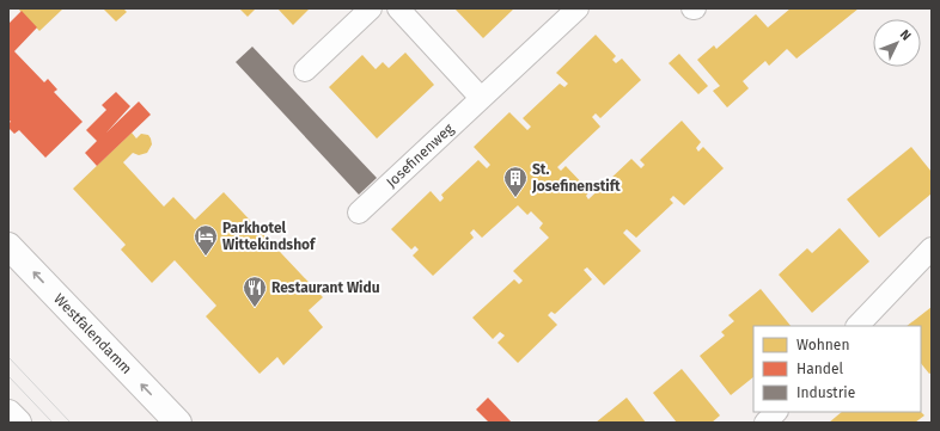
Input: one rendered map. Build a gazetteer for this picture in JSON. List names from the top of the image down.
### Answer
{
  "streets": {
    "main road": ["Westfalendamm"],
    "street": ["Josefinenweg"]
  },
  "one_way": ["Westfalendamm"],
  "places": {
    "building": ["St. Josefinenstift"],
    "hotel": ["Parkhotel Wittekindshof"],
    "restaurant": ["Restaurant Widu"]
  },
  "legend": ["Wohnen", "Handel", "Industrie"],
  "north": "top right"
}
